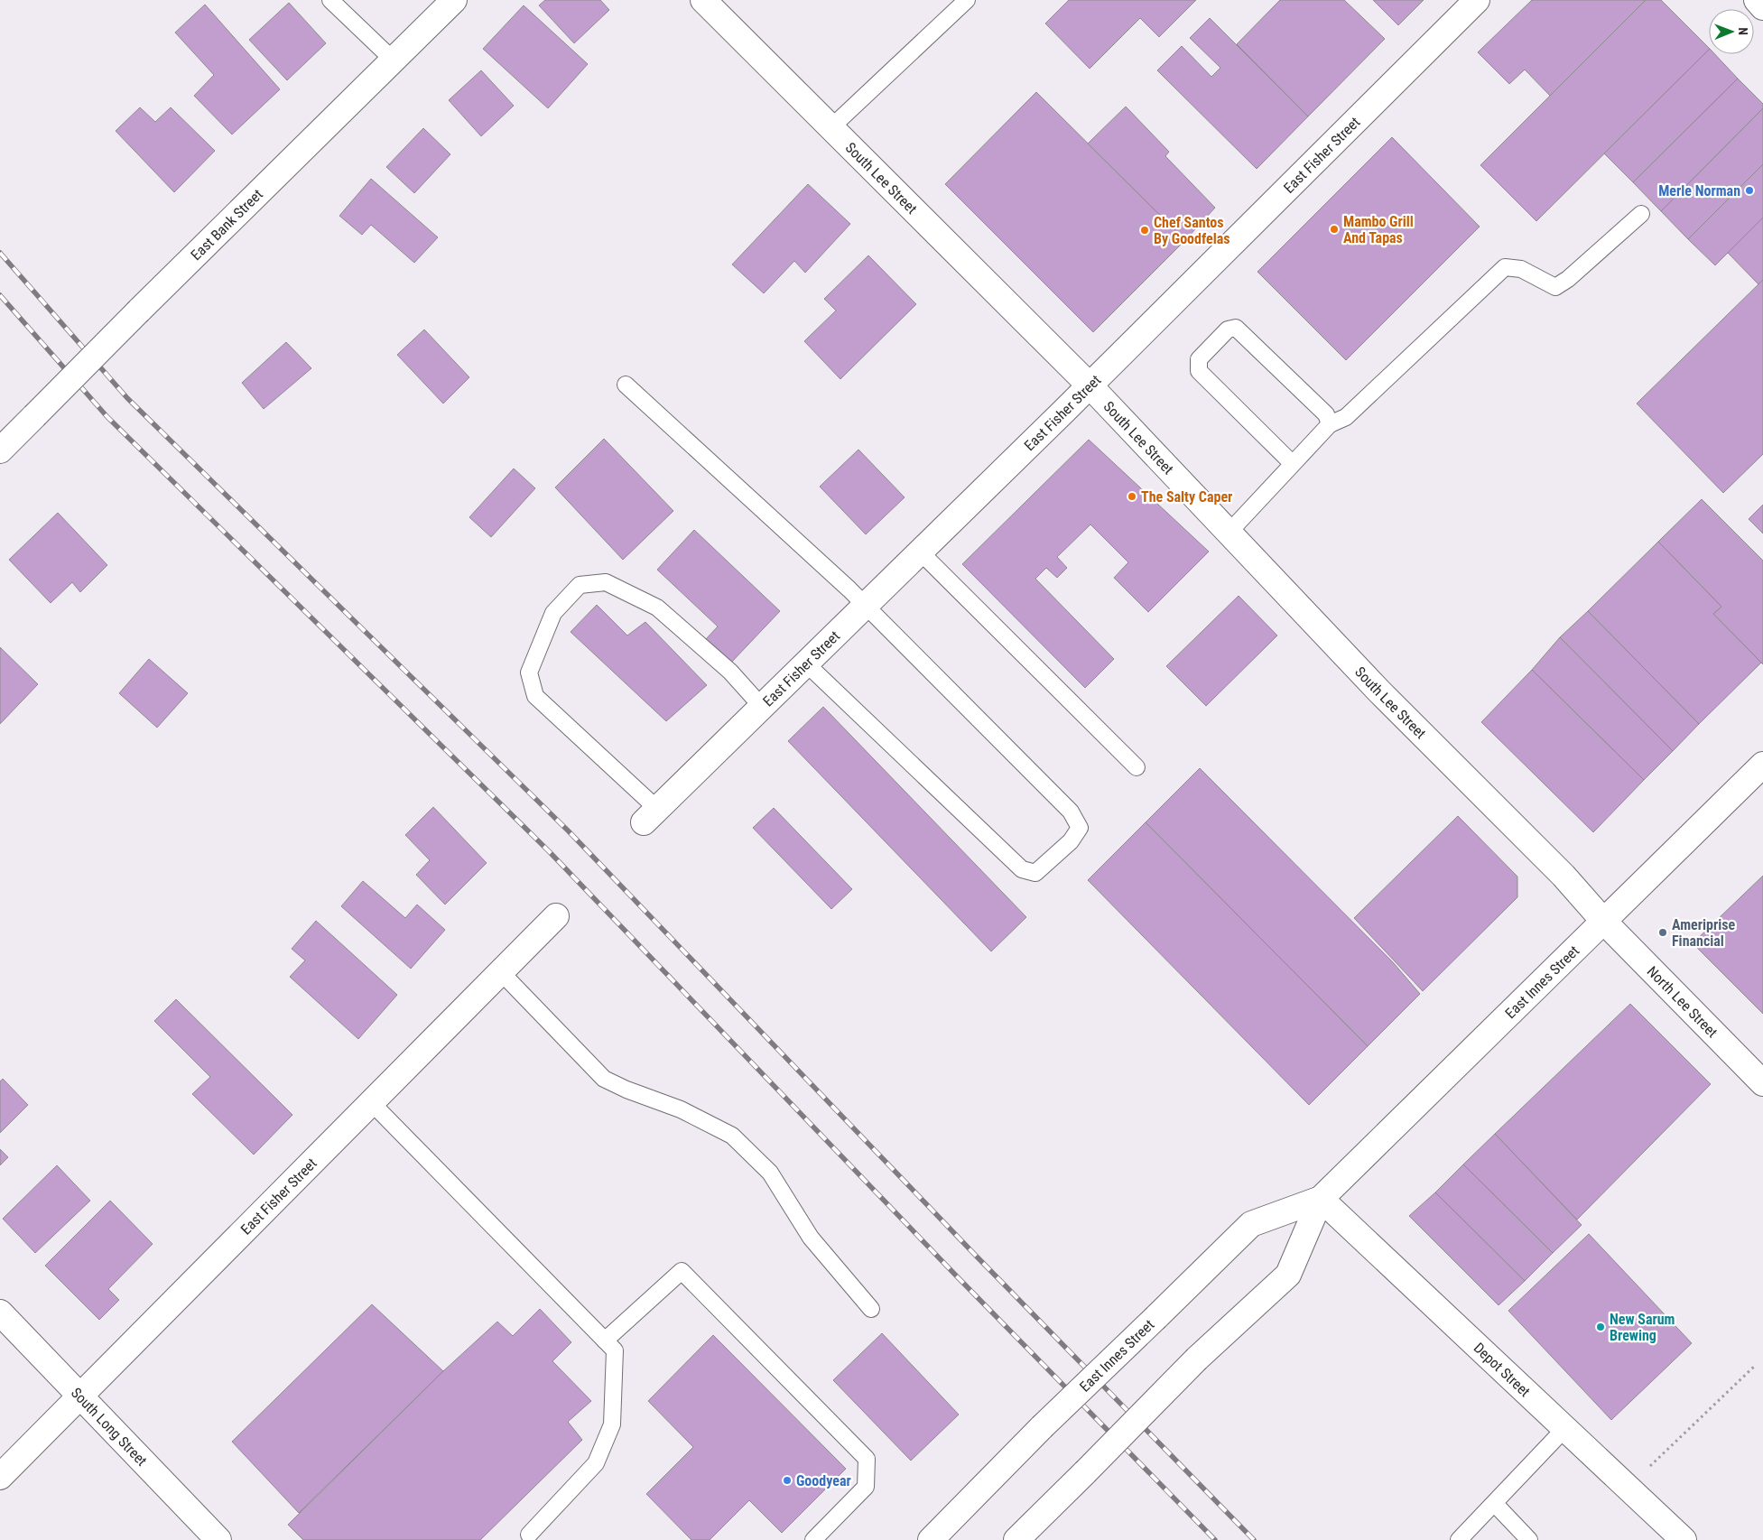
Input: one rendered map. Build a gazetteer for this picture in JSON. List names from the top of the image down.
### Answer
{
  "streets": {
    "street": [
      "East Fisher Street",
      "South Lee Street",
      "East Bank Street",
      "East Innes Street",
      "North Lee Street",
      "Depot Street",
      "South Long Street"
    ]
  },
  "crossings": [
    ["East Fisher Street", "South Lee Street"],
    ["East Fisher Street", "South Long Street"],
    ["South Lee Street", "East Innes Street"],
    ["South Lee Street", "North Lee Street"],
    ["East Innes Street", "North Lee Street"],
    ["East Innes Street", "Depot Street"]
  ],
  "places": [
    "Merle Norman",
    "Mambo Grill And Tapas",
    "Chef Santos By Goodfelas",
    "The Salty Caper",
    "Ameriprise Financial",
    "New Sarum Brewing",
    "Goodyear"
  ],
  "north": "right"
}
